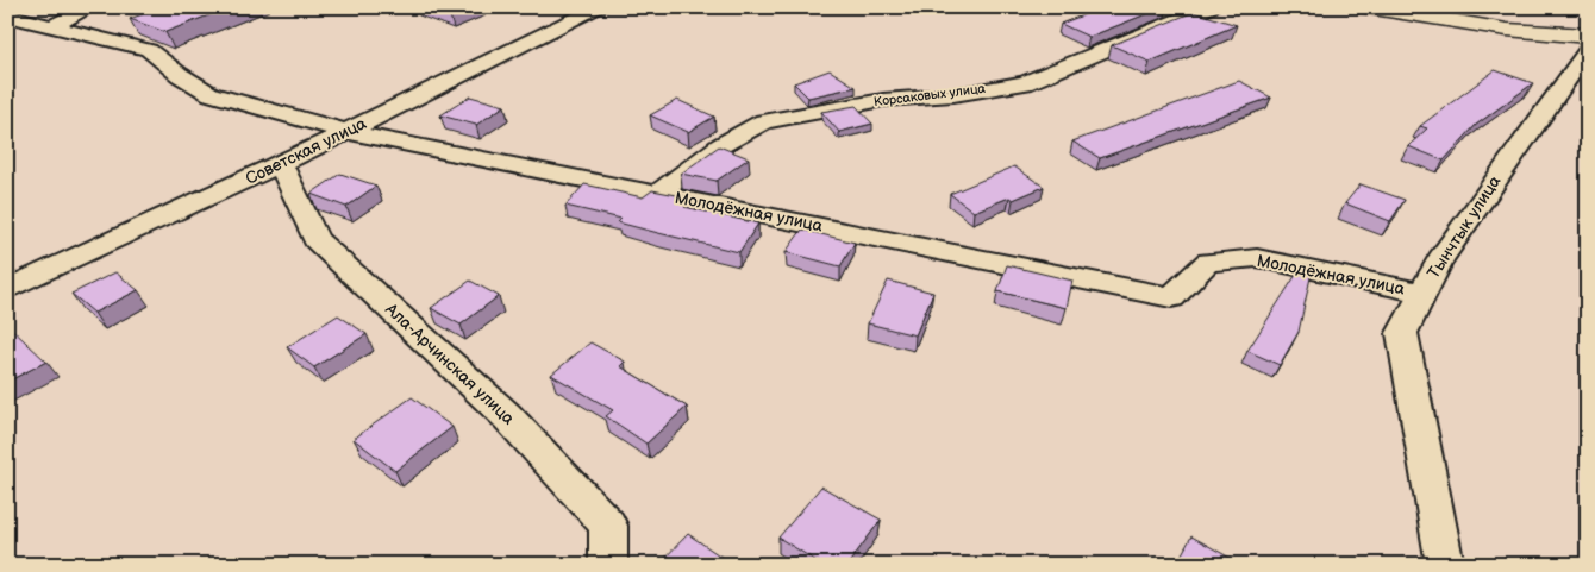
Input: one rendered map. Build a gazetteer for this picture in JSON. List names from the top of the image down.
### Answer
{
  "streets": {
    "street": [
      "Корсаковых улица",
      "Советская улица",
      "Молодёжная улица",
      "Тынчтык улица",
      "Ала-Арчинская улица"
    ]
  },
  "crossings": [
    ["Корсаковых улица", "Молодёжная улица"],
    ["Советская улица", "Молодёжная улица"],
    ["Советская улица", "Ала-Арчинская улица"],
    ["Молодёжная улица", "Тынчтык улица"]
  ]
}
